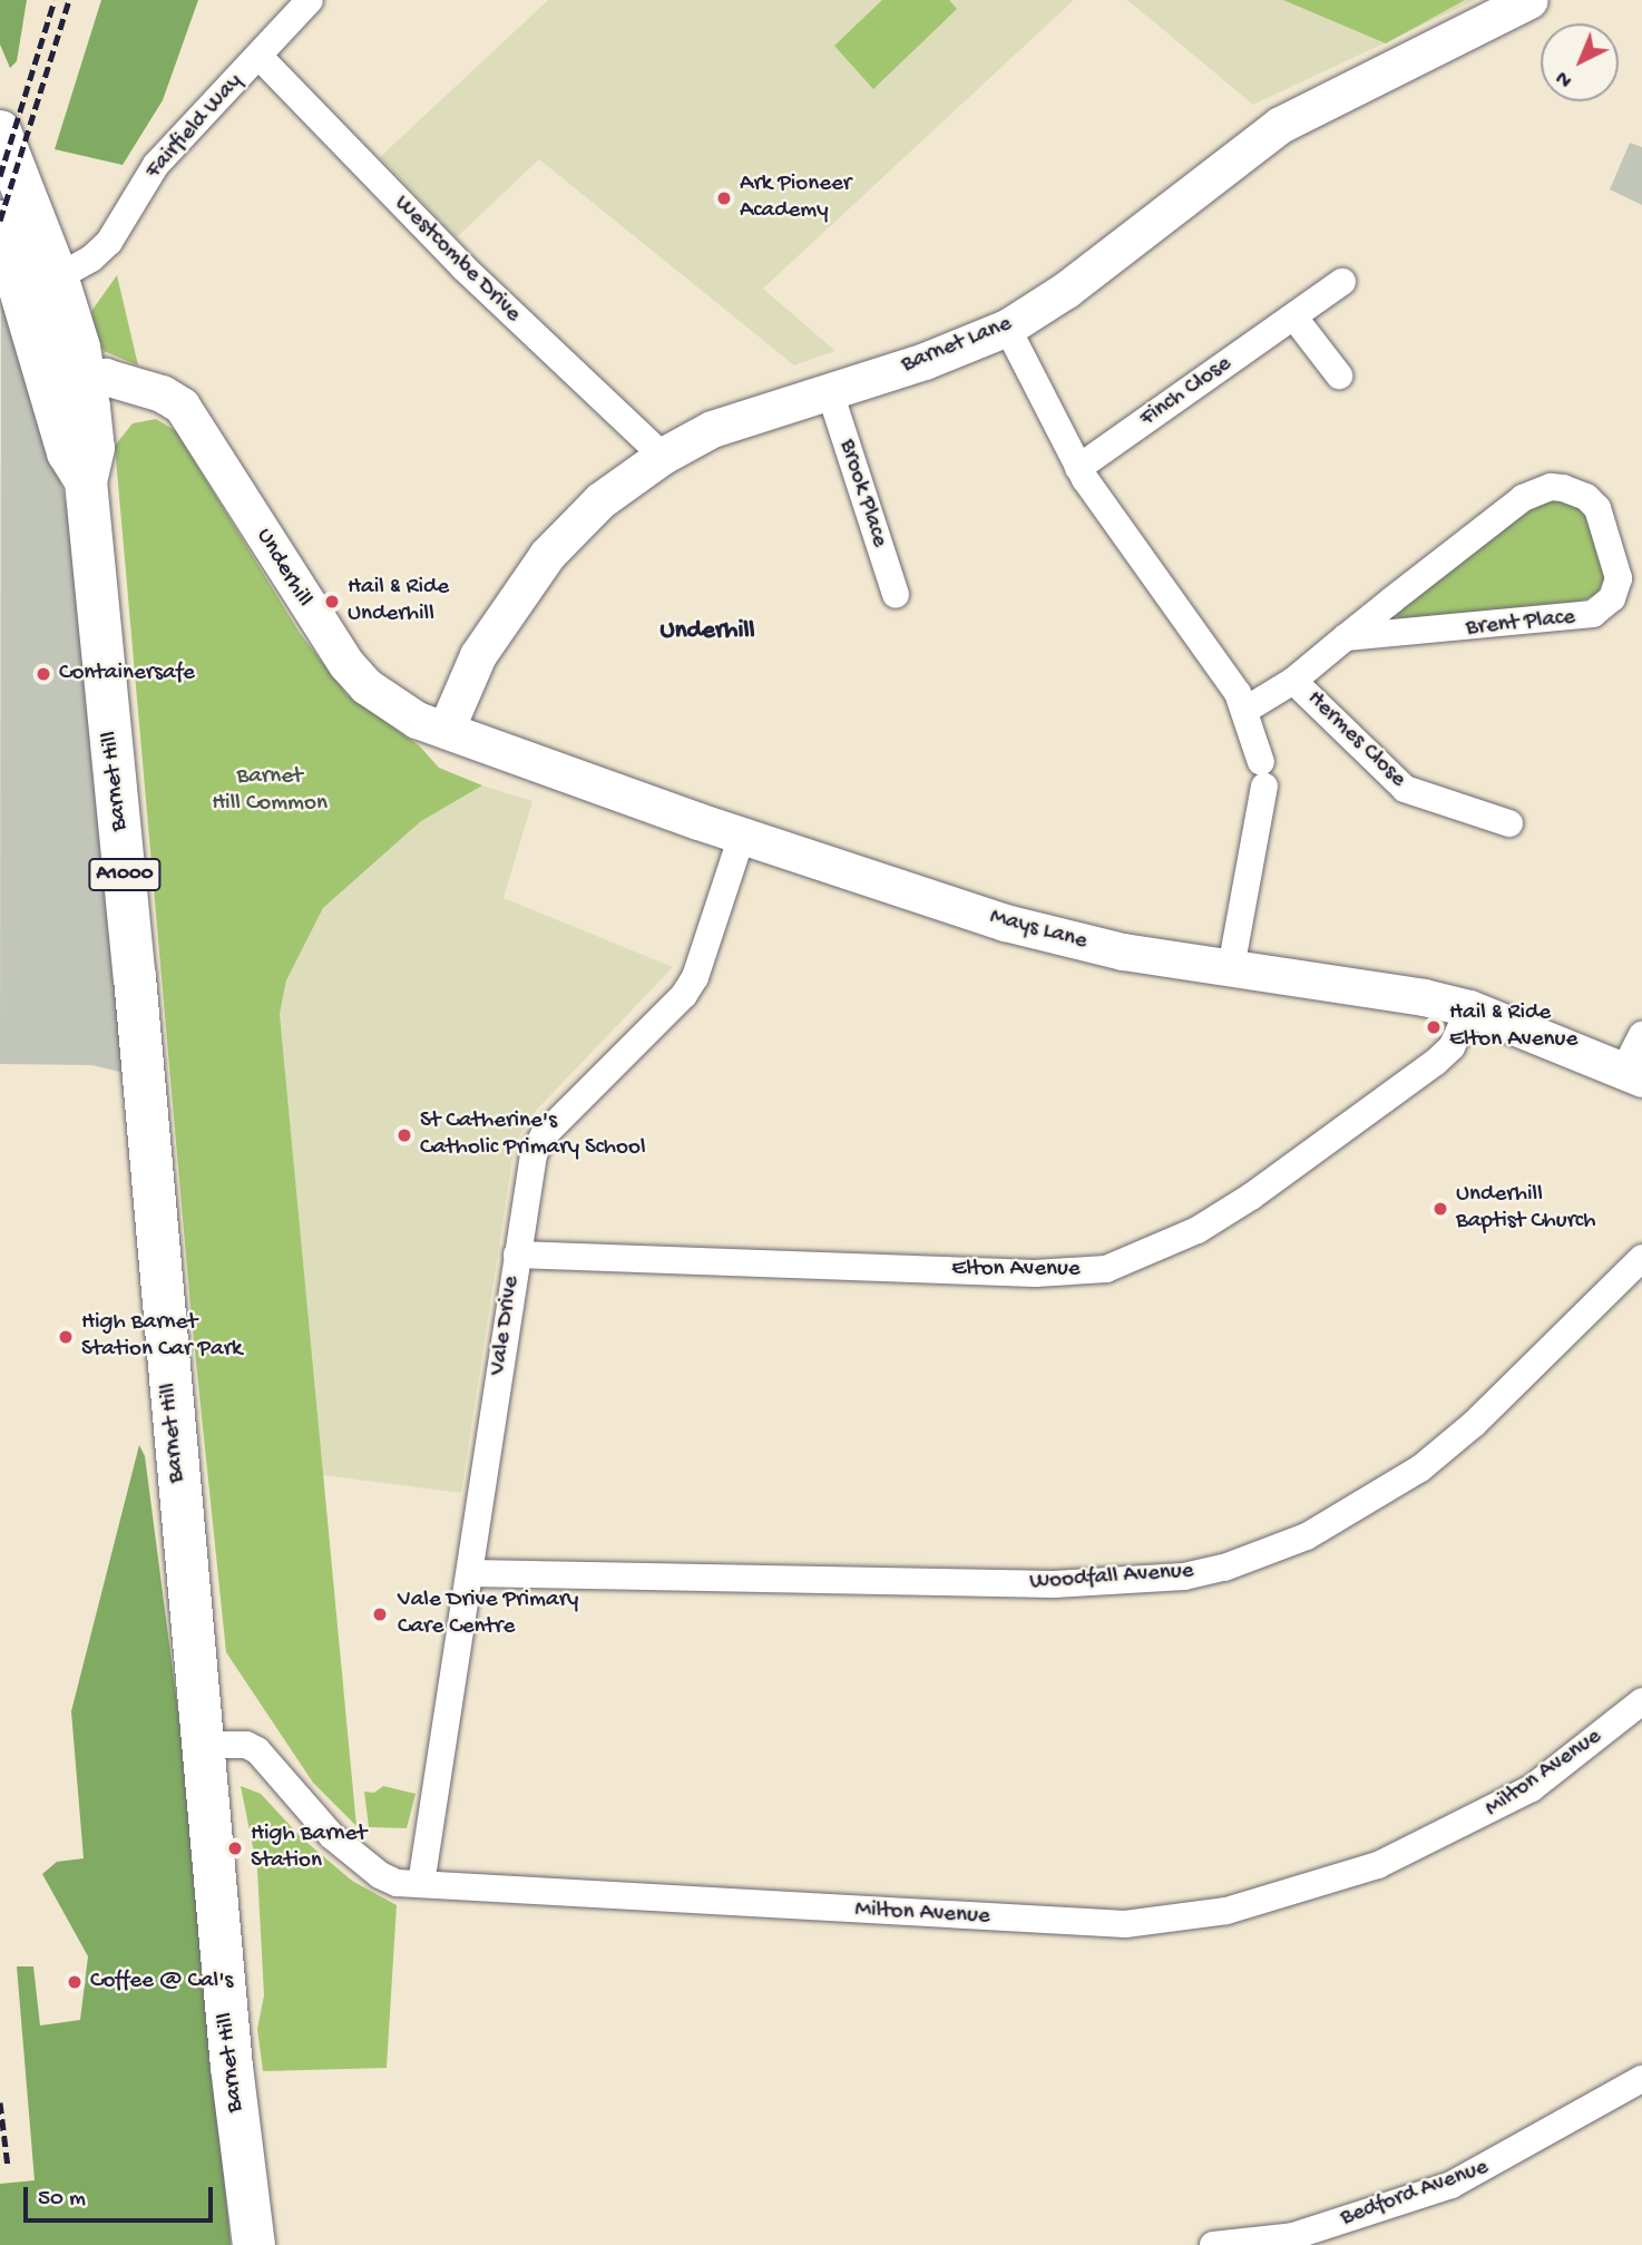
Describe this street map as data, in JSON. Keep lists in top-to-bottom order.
{
  "streets": {
    "main road": ["Barnet Hill", "A1000"],
    "street": [
      "Fairfield Way",
      "Westcombe Drive",
      "Barnet Lane",
      "Finch Close",
      "Brook Place",
      "Underhill",
      "Brent Place",
      "Hermes Close",
      "Mays Lane",
      "Elton Avenue",
      "Vale Drive",
      "Woodfall Avenue",
      "Milton Avenue",
      "Bedford Avenue"
    ]
  },
  "crossings": [
    ["Fairfield Way", "Westcombe Drive"],
    ["Fairfield Way", "Barnet Hill"],
    ["Westcombe Drive", "Barnet Lane"],
    ["Barnet Lane", "Brook Place"],
    ["Barnet Lane", "Underhill"],
    ["Barnet Lane", "Mays Lane"],
    ["Underhill", "Barnet Hill"],
    ["Underhill", "Mays Lane"],
    ["Brent Place", "Hermes Close"],
    ["Barnet Hill", "Milton Avenue"],
    ["Mays Lane", "Elton Avenue"],
    ["Mays Lane", "Vale Drive"],
    ["Elton Avenue", "Vale Drive"],
    ["Vale Drive", "Woodfall Avenue"],
    ["Vale Drive", "Milton Avenue"]
  ],
  "districts": ["Underhill"],
  "parks": ["Barnet Hill Common"],
  "places": [
    "Ark Pioneer Academy",
    "Hail & Ride Underhill",
    "Containersafe",
    "Hail & Ride Elton Avenue",
    "St Catherine's Catholic Primary School",
    "Underhill Baptist Church",
    "High Barnet Station Car Park",
    "Vale Drive Primary Care Centre",
    "High Barnet Station",
    "Coffee @ Cal's"
  ],
  "scale_bar": "50 m",
  "north": "bottom left"
}
